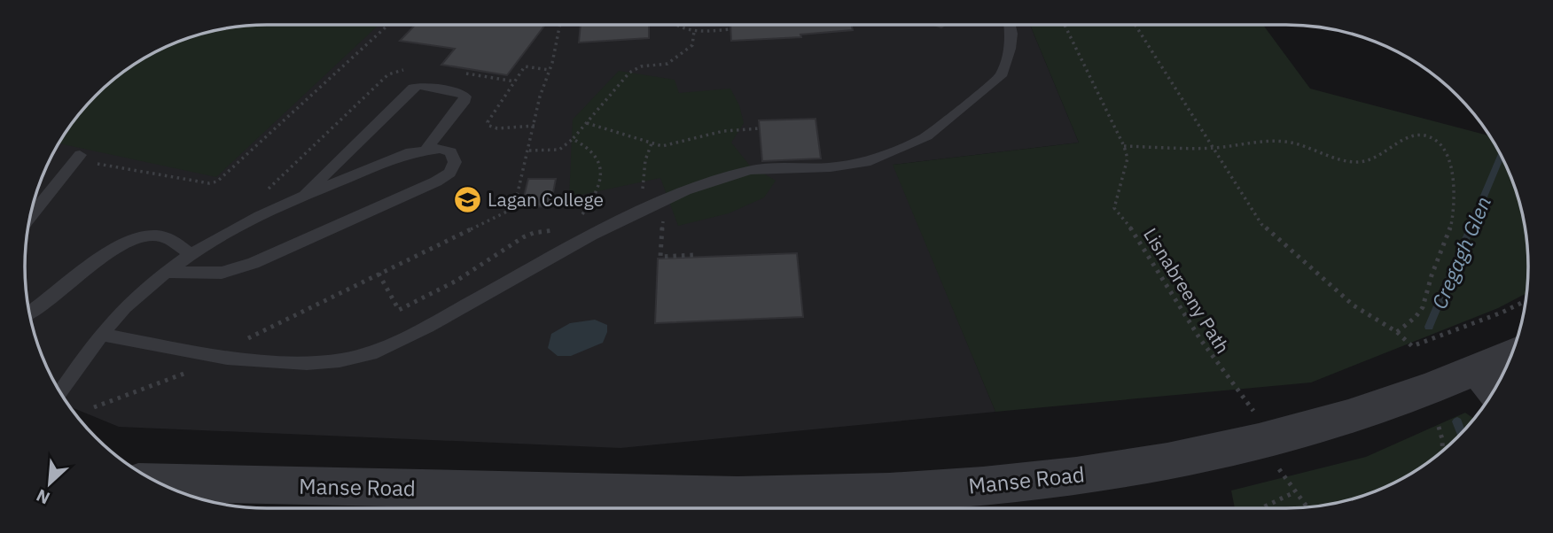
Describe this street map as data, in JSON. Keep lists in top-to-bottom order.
{
  "streets": {
    "street": ["Manse Road"],
    "path": ["Lisnabreeny Path"]
  },
  "crossings": [
    ["Lisnabreeny Path", "Manse Road"]
  ],
  "water": ["Cregagh Glen"],
  "places": {
    "school or university": ["Lagan College"]
  },
  "north": "bottom left"
}
